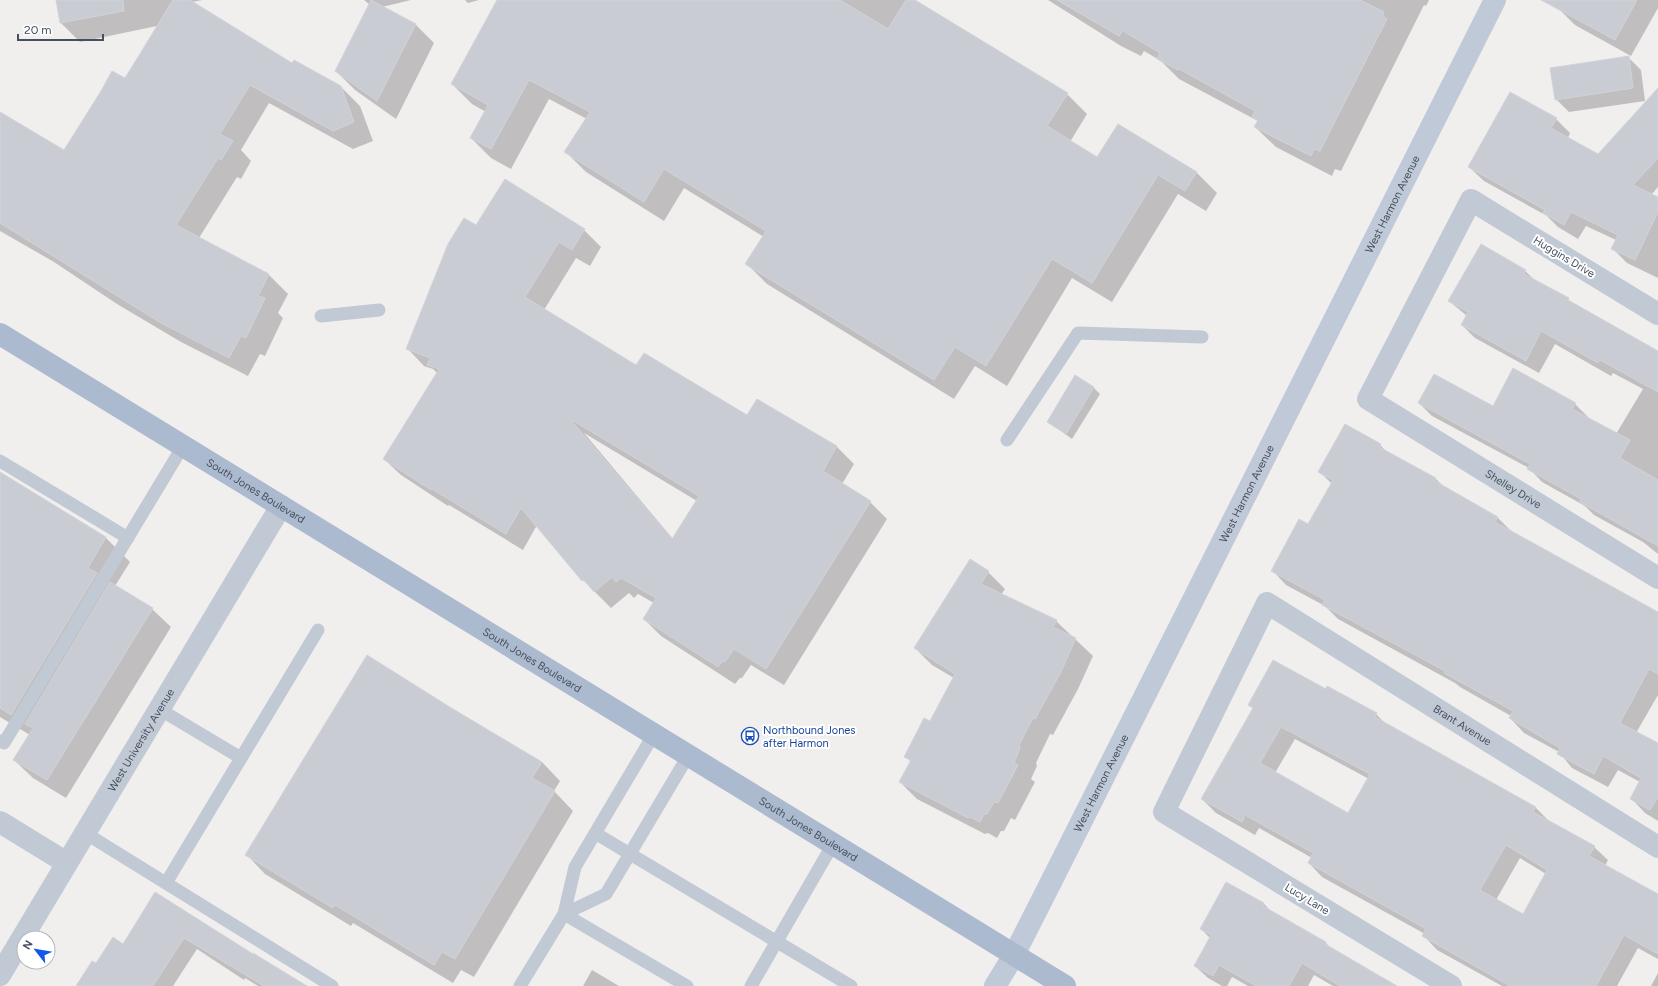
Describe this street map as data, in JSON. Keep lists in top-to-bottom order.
{
  "streets": {
    "main road": ["West Harmon Avenue", "South Jones Boulevard"],
    "street": [
      "Huggins Drive",
      "Shelley Drive",
      "Brant Avenue",
      "West University Avenue",
      "Lucy Lane"
    ]
  },
  "crossings": [
    ["West Harmon Avenue", "South Jones Boulevard"],
    ["Huggins Drive", "Shelley Drive"],
    ["South Jones Boulevard", "West University Avenue"],
    ["Brant Avenue", "Lucy Lane"]
  ],
  "places": {
    "bus stop": ["Northbound Jones after Harmon"]
  },
  "scale_bar": "20 m",
  "north": "top left"
}
